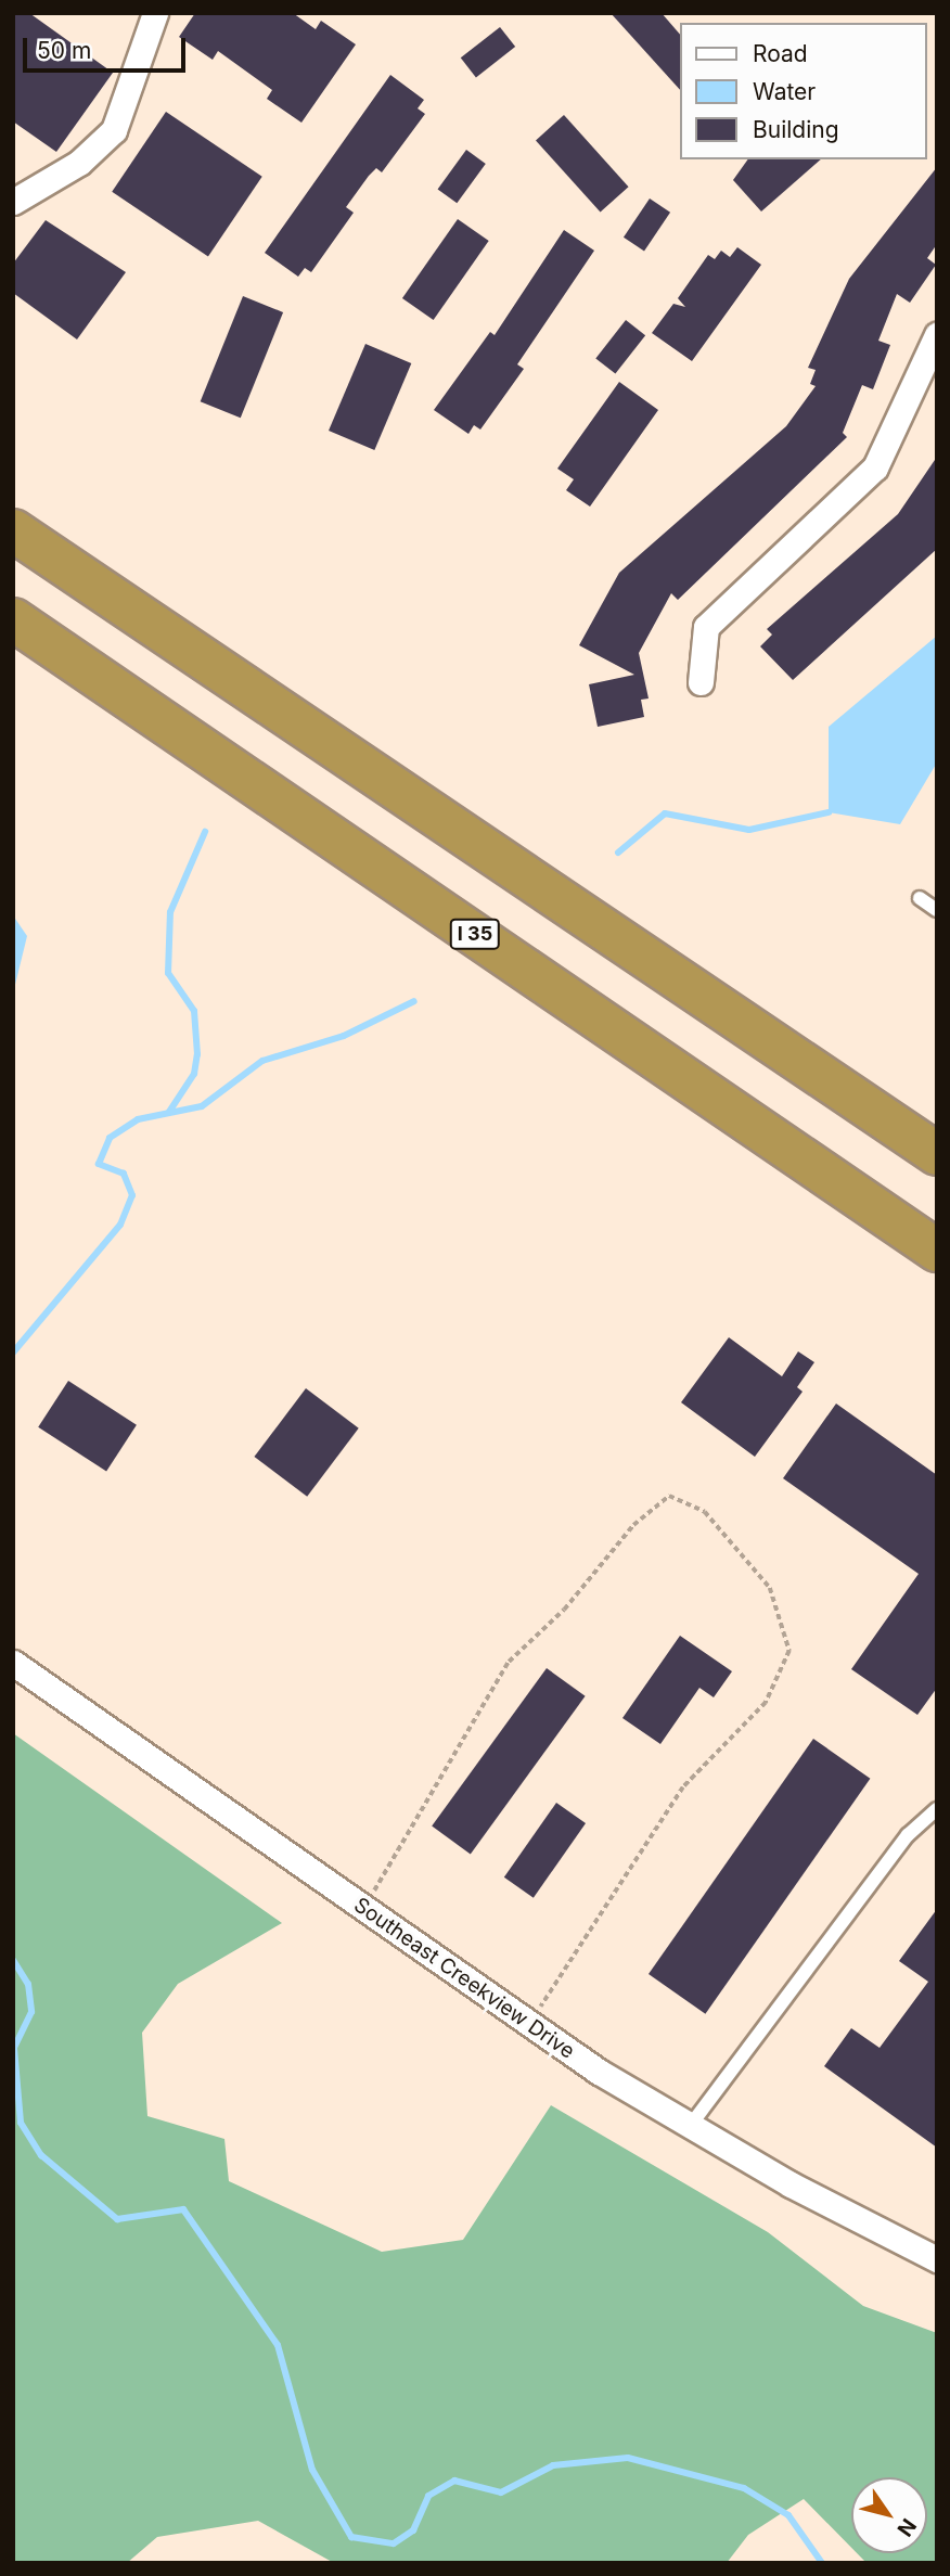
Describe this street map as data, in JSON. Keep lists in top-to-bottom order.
{
  "streets": {
    "highway": ["I 35"],
    "street": ["Southeast Creekview Drive"]
  },
  "legend": ["Road", "Water", "Building"],
  "scale_bar": "50 m",
  "north": "bottom right"
}
